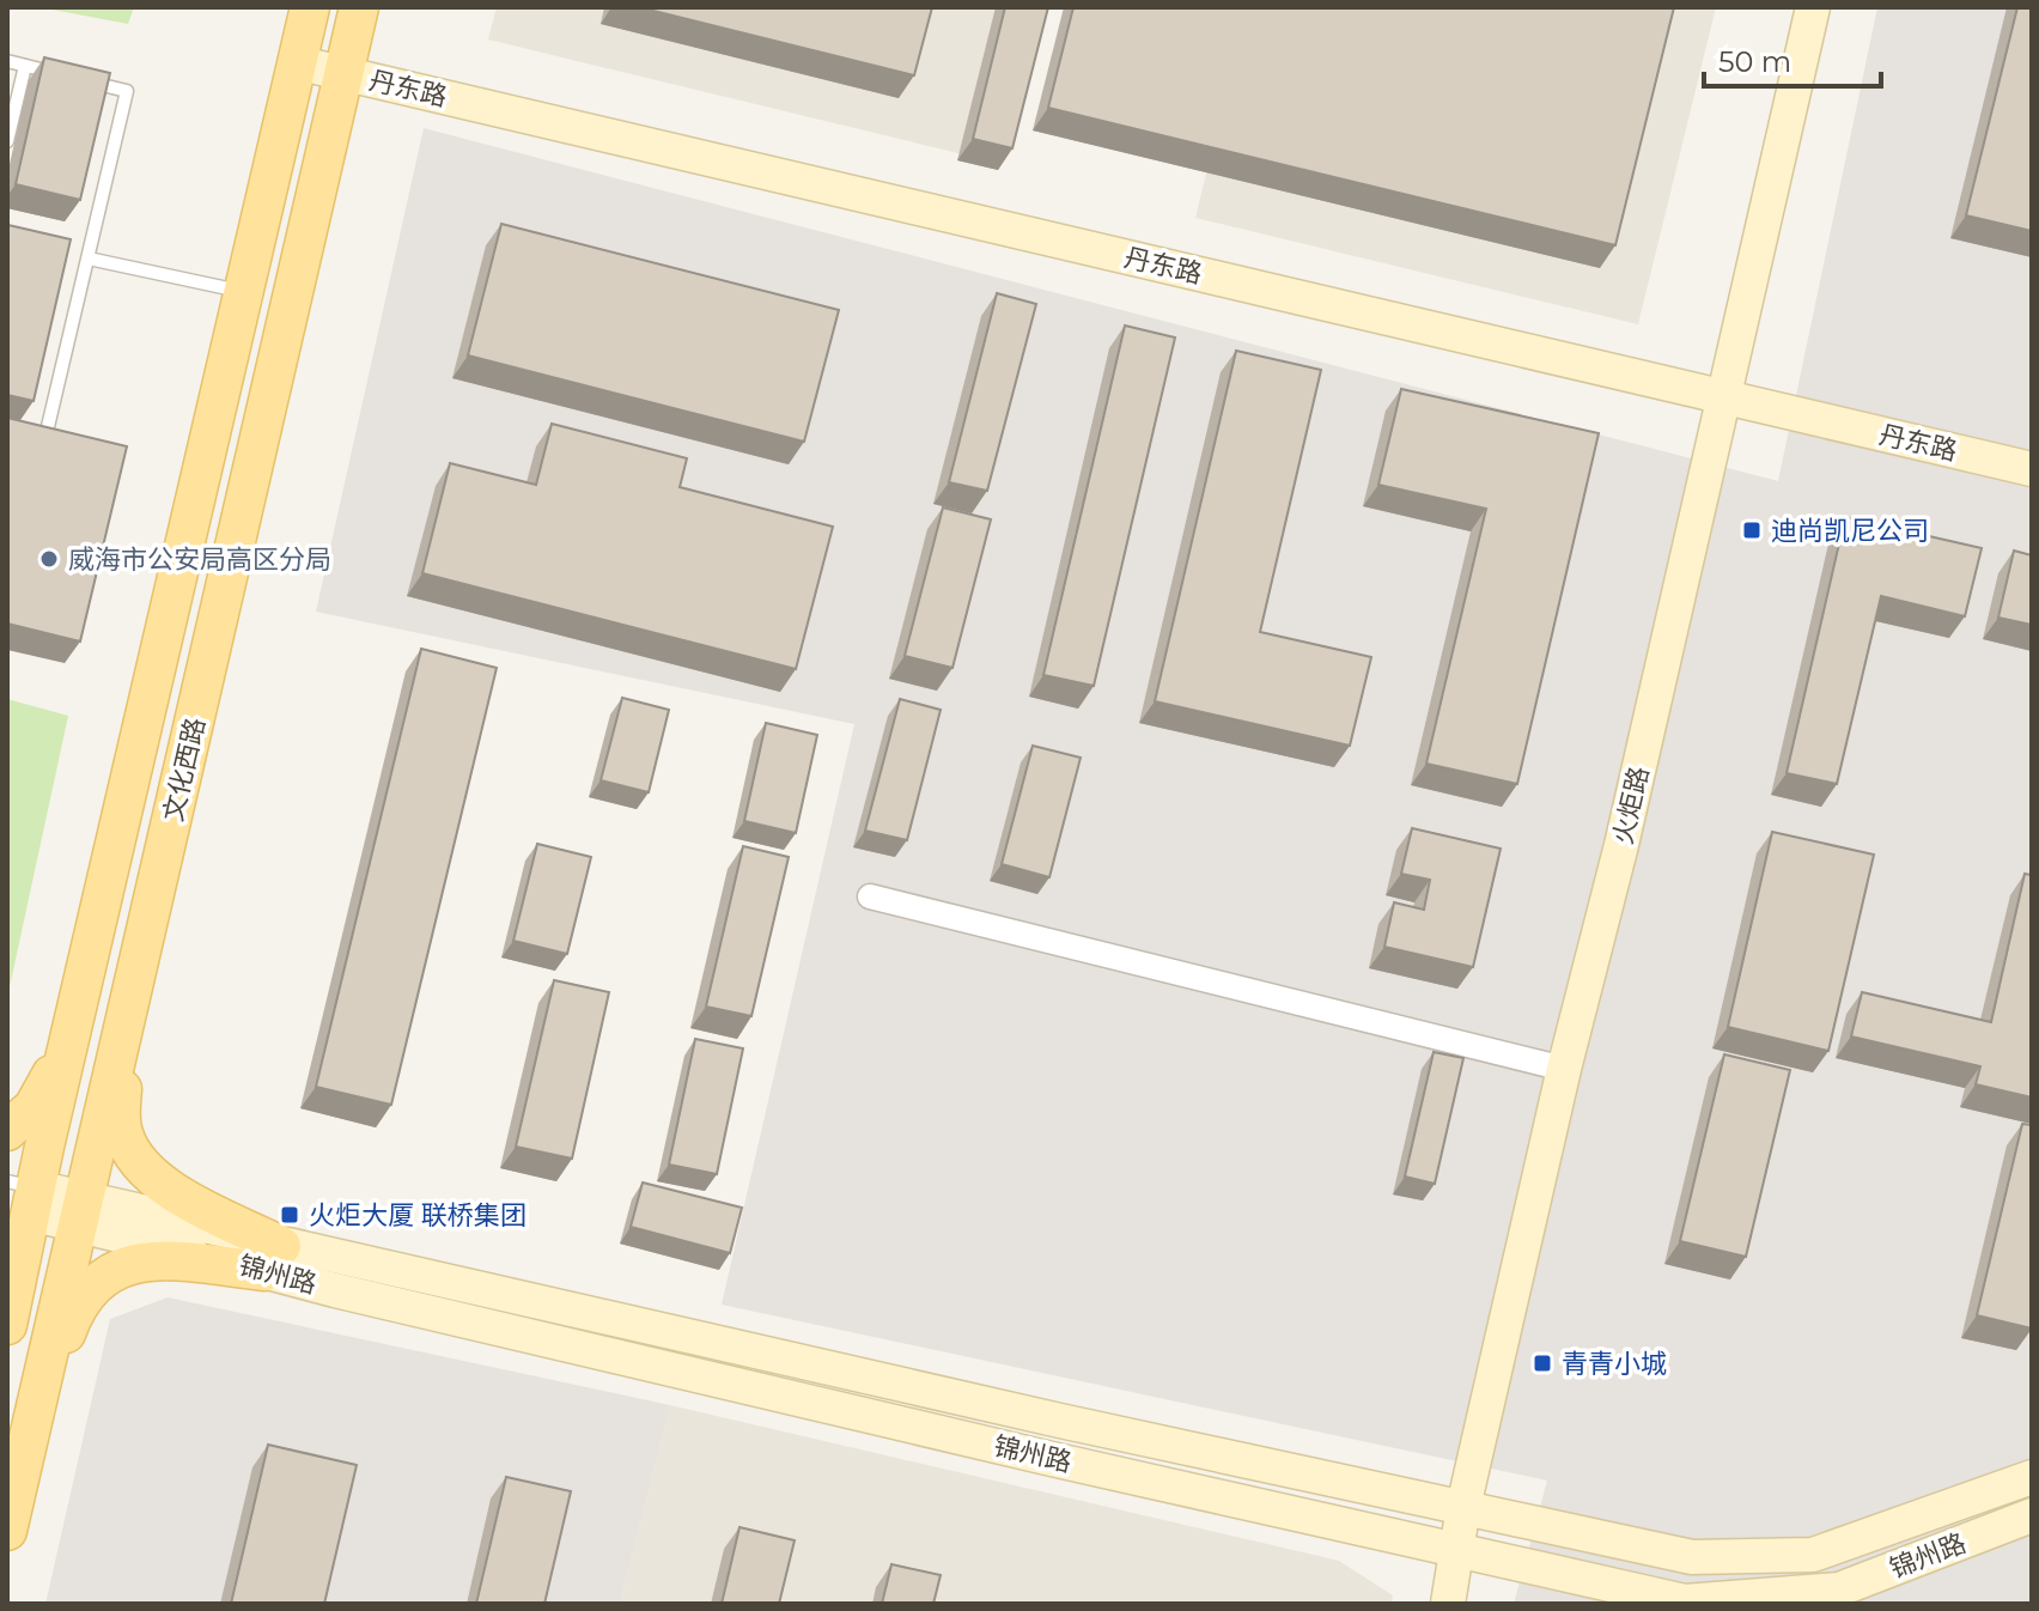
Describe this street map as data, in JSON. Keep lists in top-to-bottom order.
{
  "streets": {
    "main road": [
      "丹东路",
      "文化西路",
      "火炬路",
      "锦州路"
    ]
  },
  "crossings": [
    ["丹东路", "文化西路"],
    ["丹东路", "火炬路"],
    ["文化西路", "锦州路"],
    ["火炬路", "锦州路"]
  ],
  "places": {
    "transit": ["迪尚凯尼公司", "火炬大厦 联桥集团", "青青小城"],
    "other": ["威海市公安局高区分局"]
  },
  "scale_bar": "50 m"
}
